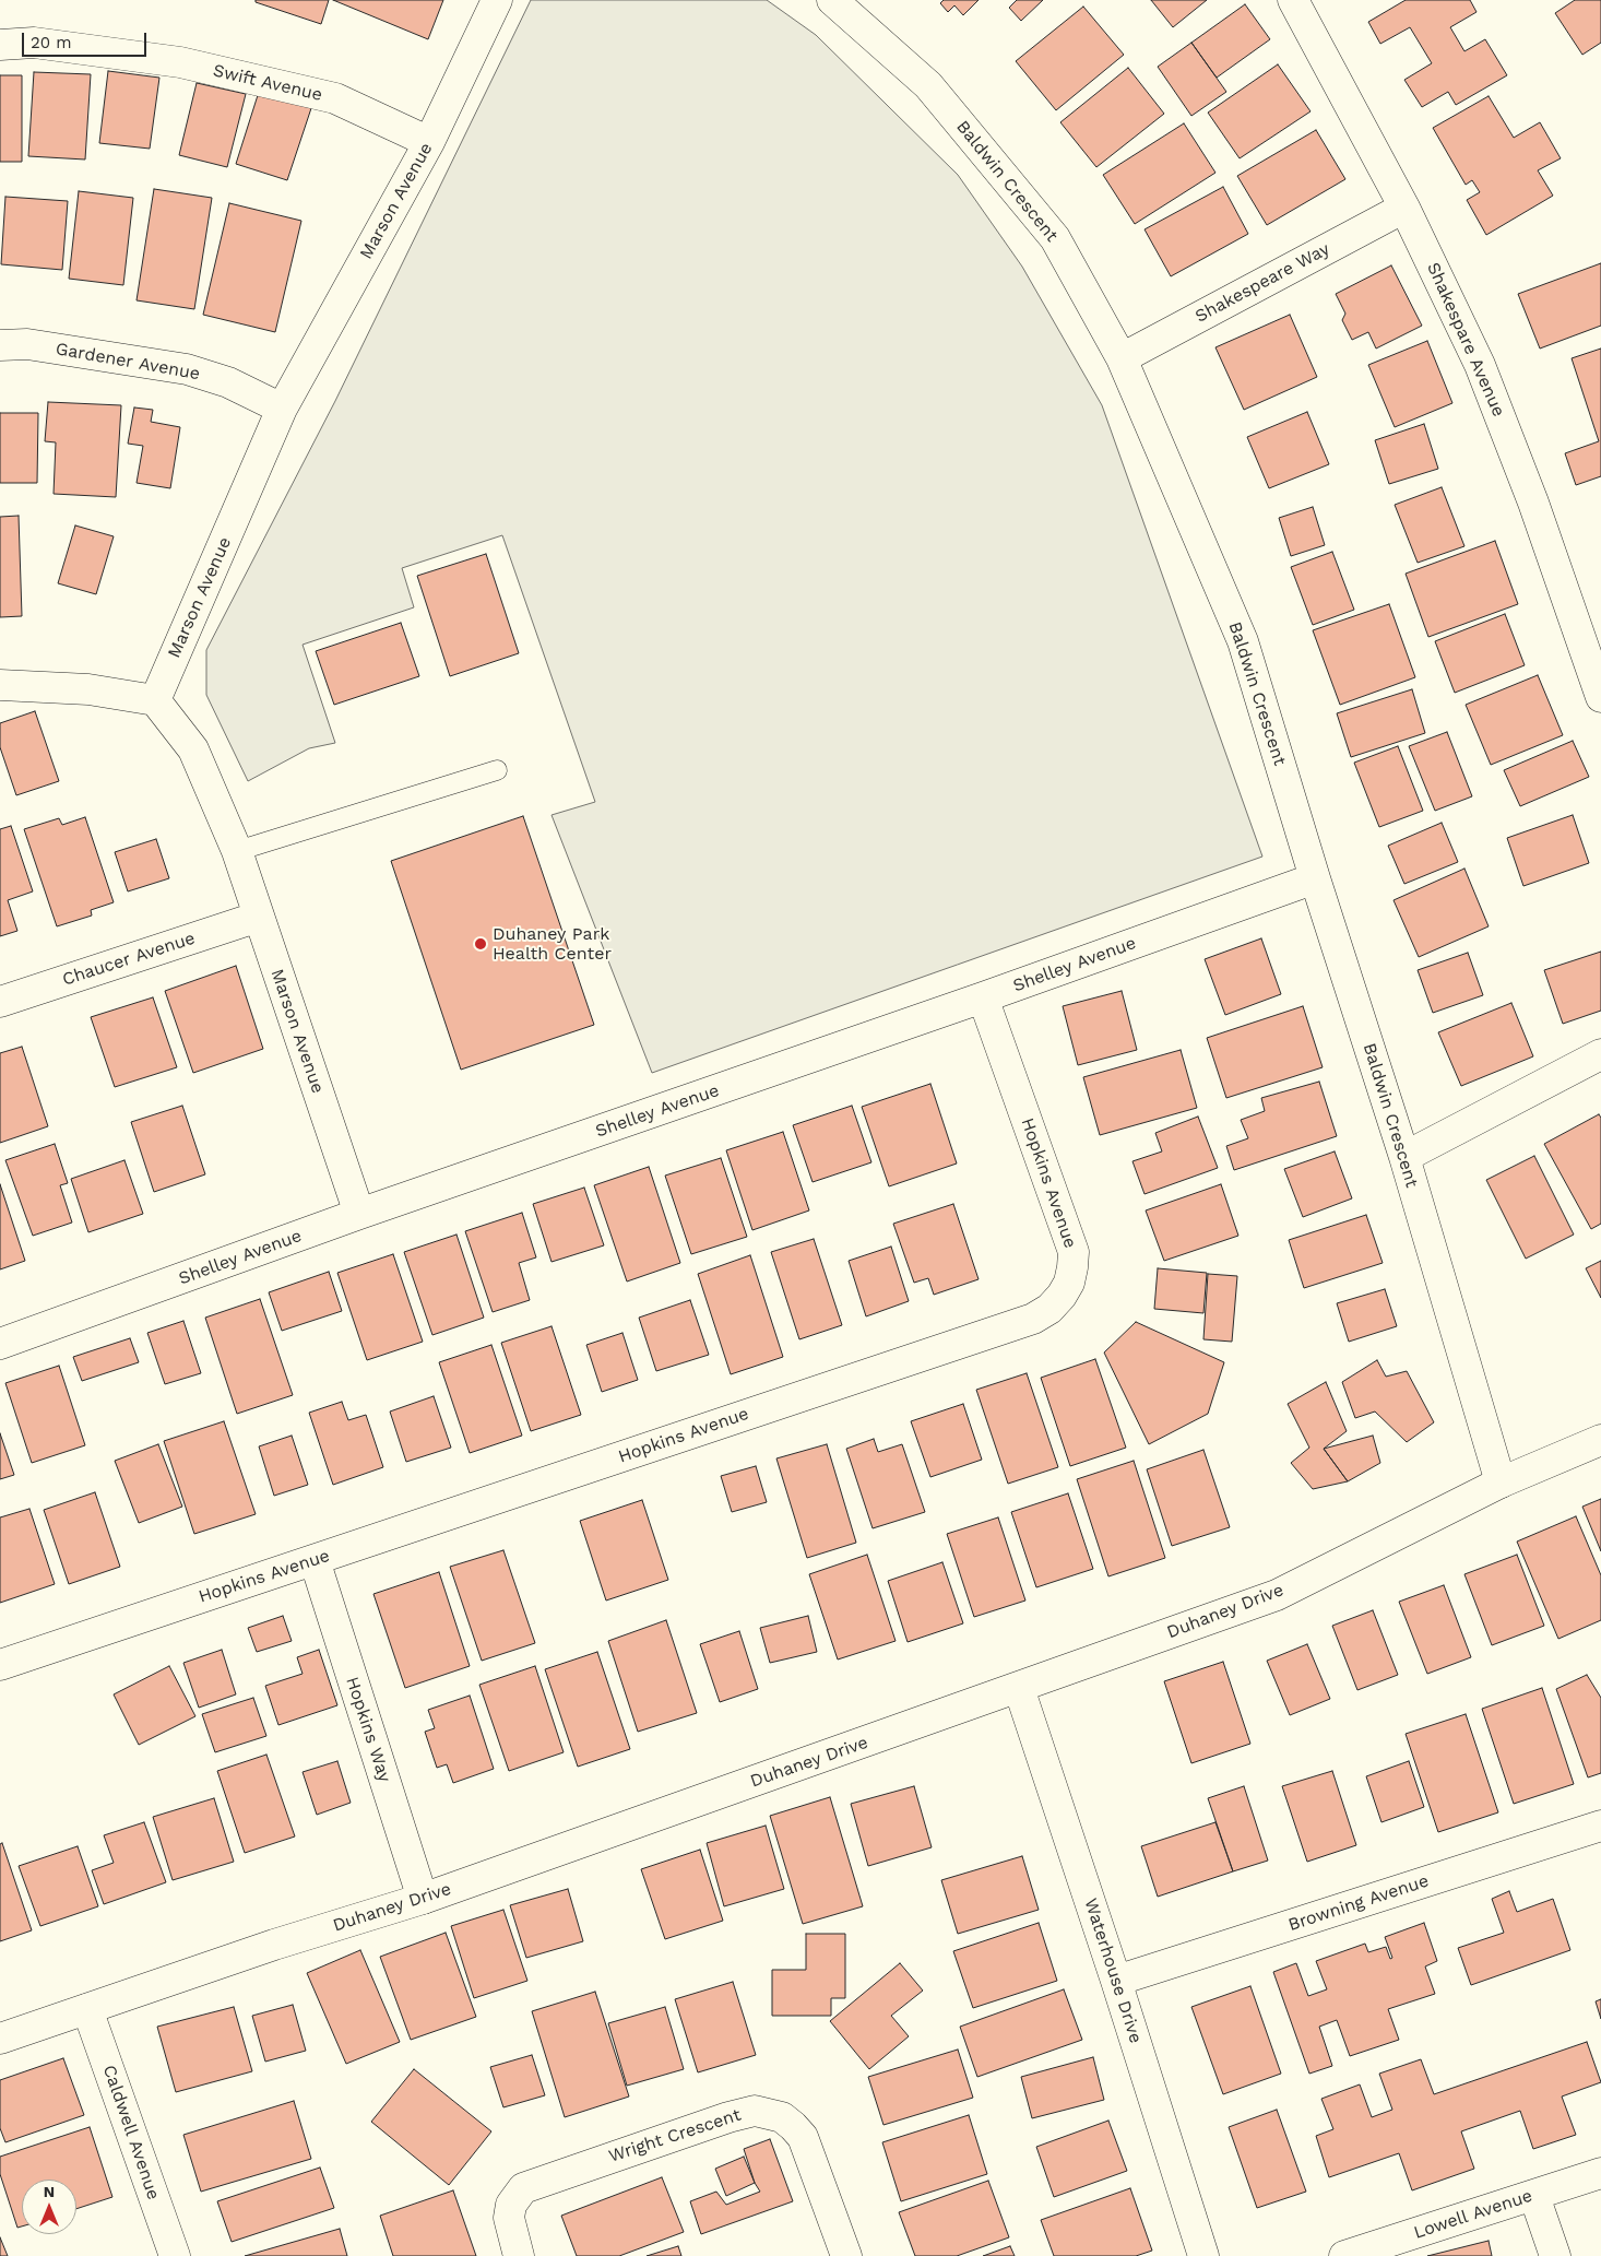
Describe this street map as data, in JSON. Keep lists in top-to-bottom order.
{
  "streets": {
    "street": [
      "Swift Avenue",
      "Baldwin Crescent",
      "Marson Avenue",
      "Shakespeare Way",
      "Shakespare Avenue",
      "Gardener Avenue",
      "Chaucer Avenue",
      "Shelley Avenue",
      "Hopkins Avenue",
      "Duhaney Drive",
      "Hopkins Way",
      "Browning Avenue",
      "Waterhouse Drive",
      "Caldwell Avenue",
      "Wright Crescent",
      "Lowell Avenue"
    ]
  },
  "crossings": [
    ["Swift Avenue", "Marson Avenue"],
    ["Baldwin Crescent", "Shakespeare Way"],
    ["Baldwin Crescent", "Shelley Avenue"],
    ["Baldwin Crescent", "Duhaney Drive"],
    ["Marson Avenue", "Gardener Avenue"],
    ["Marson Avenue", "Chaucer Avenue"],
    ["Marson Avenue", "Shelley Avenue"],
    ["Shakespeare Way", "Shakespare Avenue"],
    ["Shelley Avenue", "Hopkins Avenue"],
    ["Hopkins Avenue", "Hopkins Way"],
    ["Duhaney Drive", "Hopkins Way"],
    ["Duhaney Drive", "Waterhouse Drive"],
    ["Duhaney Drive", "Caldwell Avenue"],
    ["Browning Avenue", "Waterhouse Drive"]
  ],
  "places": ["Duhaney Park Health Center"],
  "scale_bar": "20 m",
  "north": "top"
}
